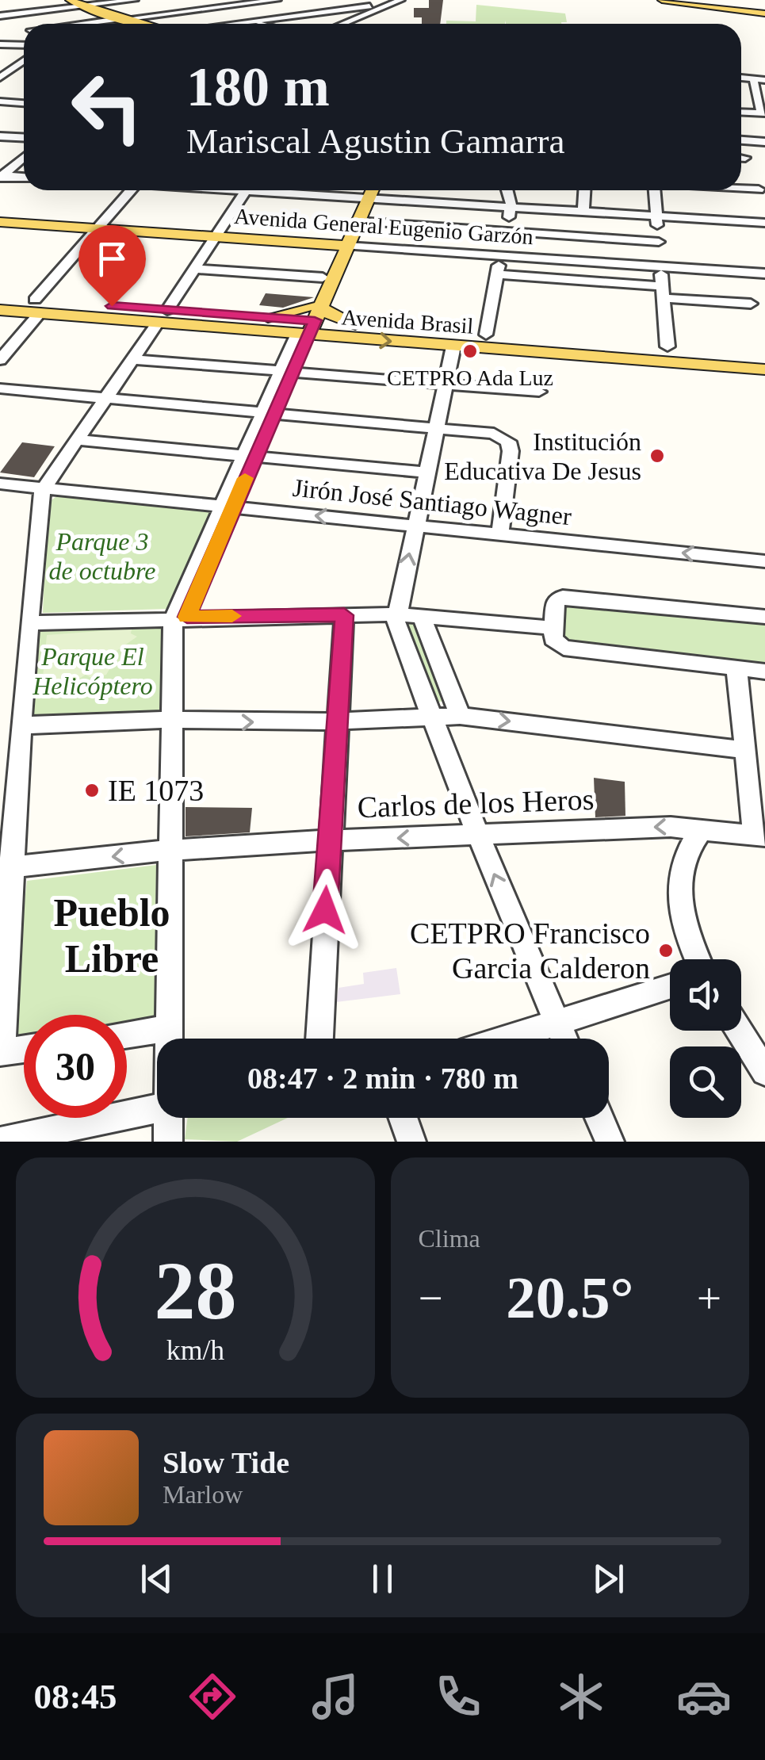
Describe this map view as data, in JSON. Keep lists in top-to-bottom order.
{
  "streets": {
    "main road": ["Avenida General Eugenio Garzón", "Avenida Brasil"],
    "street": ["Jirón José Santiago Wagner", "Carlos de los Heros"]
  },
  "districts": ["Pueblo Libre"],
  "parks": ["Parque 3 de octubre", "Parque El Helicóptero"],
  "places": [
    "CETPRO Ada Luz",
    "Institución Educativa De Jesus",
    "IE 1073",
    "CETPRO Francisco Garcia Calderon"
  ],
  "page": {
    "turn": ["180 m", "Mariscal Agustin Gamarra"],
    "limit": "30",
    "trip": "08:47 · 2 min · 780 m",
    "tile": "Clima",
    "heat": ["−", "20.5°", "+"],
    "song": ["Slow Tide", "Marlow"],
    "tabs": "08:45",
    "gauge": ["28", "km/h"]
  }
}
